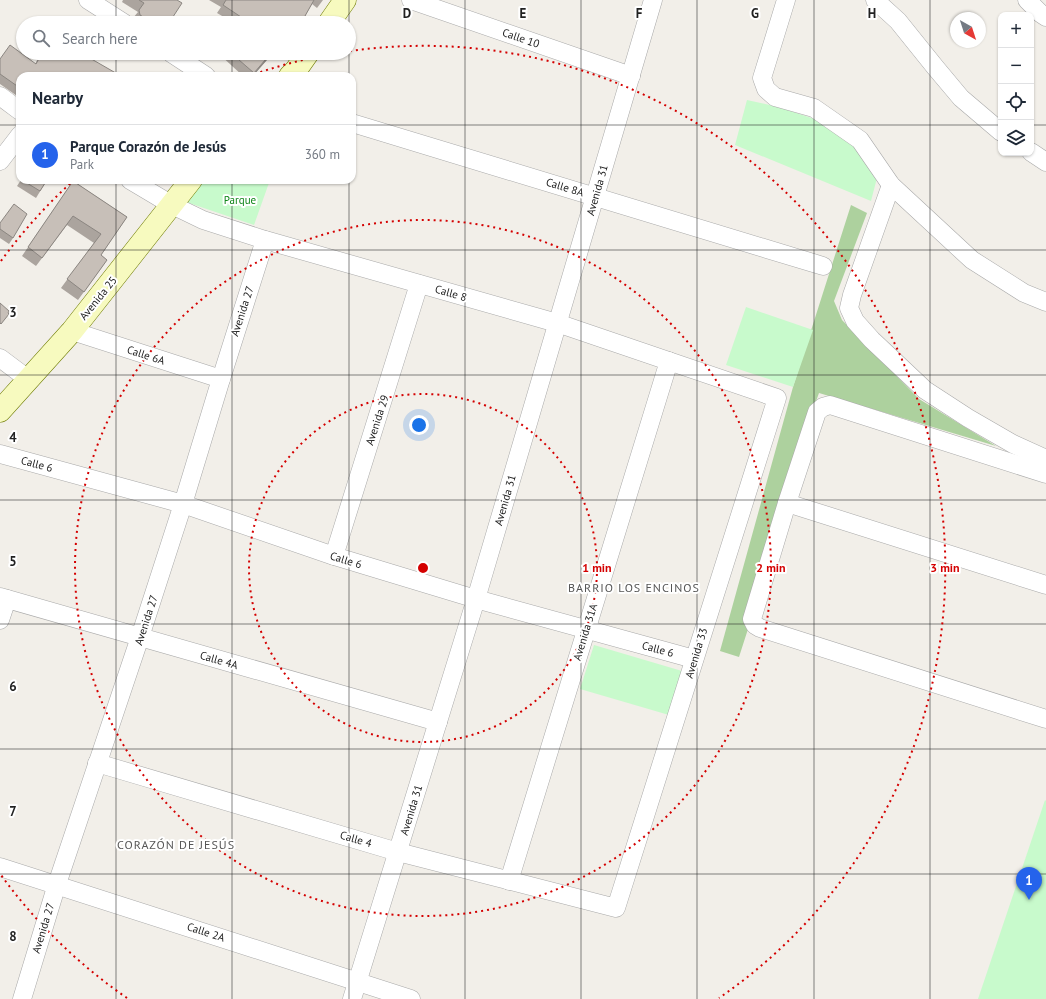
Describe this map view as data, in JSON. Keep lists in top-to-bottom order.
{
  "streets": {
    "street": [
      "Calle 10",
      "Calle 8A",
      "Avenida 31",
      "Calle 8",
      "Avenida 25",
      "Avenida 27",
      "Calle 6A",
      "Avenida 29",
      "Calle 6",
      "Avenida 31A",
      "Avenida 33",
      "Calle 4A",
      "Calle 4",
      "Calle 2A"
    ]
  },
  "crossings": [
    ["Calle 10", "Avenida 31"],
    ["Calle 8A", "Avenida 31"],
    ["Avenida 31", "Calle 8"],
    ["Avenida 31", "Calle 6"],
    ["Avenida 31", "Calle 4A"],
    ["Avenida 31", "Calle 4"],
    ["Avenida 31", "Calle 2A"],
    ["Calle 8", "Avenida 25"],
    ["Calle 8", "Avenida 27"],
    ["Calle 8", "Avenida 29"],
    ["Calle 8", "Avenida 31A"],
    ["Calle 8", "Avenida 33"],
    ["Avenida 25", "Calle 6A"],
    ["Avenida 27", "Calle 6A"],
    ["Avenida 27", "Calle 6"],
    ["Avenida 27", "Calle 4A"],
    ["Avenida 27", "Calle 4"],
    ["Avenida 27", "Calle 2A"],
    ["Avenida 29", "Calle 6"],
    ["Calle 6", "Avenida 31A"],
    ["Calle 6", "Avenida 33"],
    ["Avenida 31A", "Calle 4"],
    ["Avenida 33", "Calle 4"]
  ],
  "districts": ["BARRIO LOS ENCINOS", "CORAZÓN DE JESÚS"],
  "parks": ["Parque"],
  "north": "bottom right",
  "page": {
    "map_buttons": ["+", "−"],
    "search": "Search here",
    "heading": "Nearby",
    "list": [
      {
        "mark": "1",
        "name": "Parque Corazón de Jesús",
        "note": "Park",
        "value": "360 m"
      }
    ],
    "pins": "1"
  },
  "grid": {
    "columns": [
      "D",
      "E",
      "F",
      "G",
      "H"
    ],
    "rows": [
      "3",
      "4",
      "5",
      "6",
      "7",
      "8"
    ]
  },
  "rings": ["1 min", "2 min", "3 min"]
}
